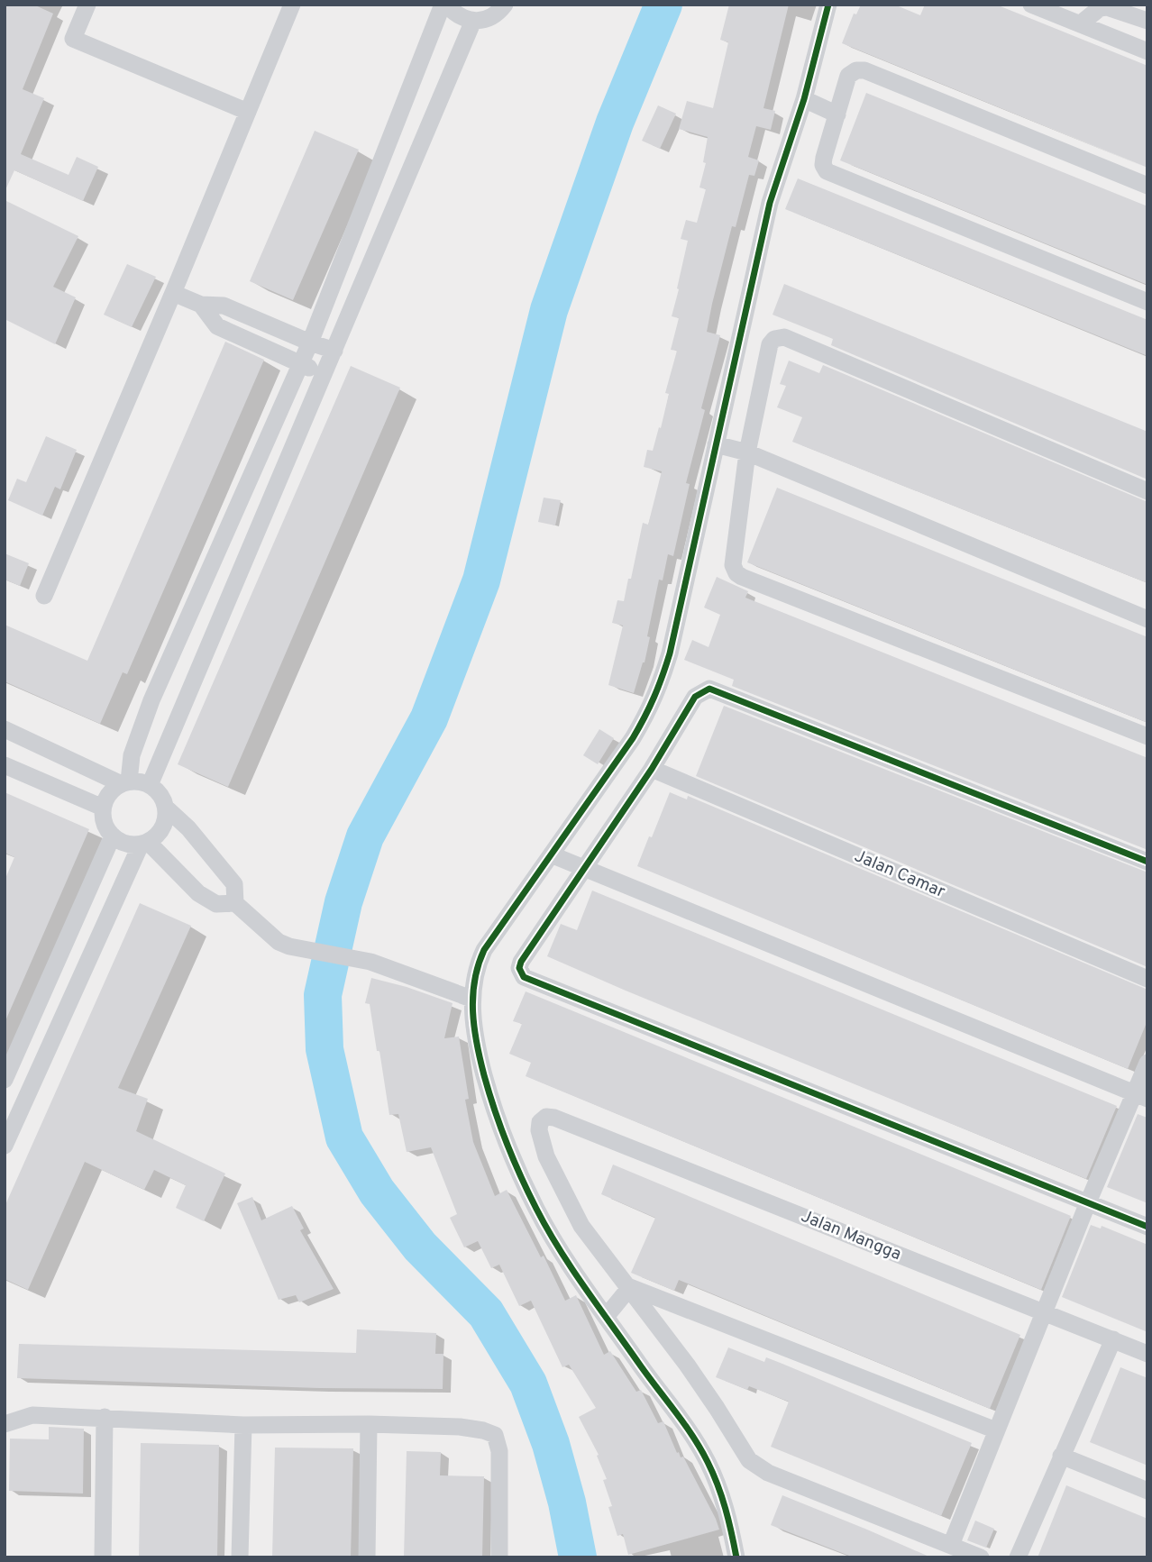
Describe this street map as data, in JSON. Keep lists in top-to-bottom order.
{
  "streets": {
    "street": ["Jalan Camar", "Jalan Mangga"]
  }
}
